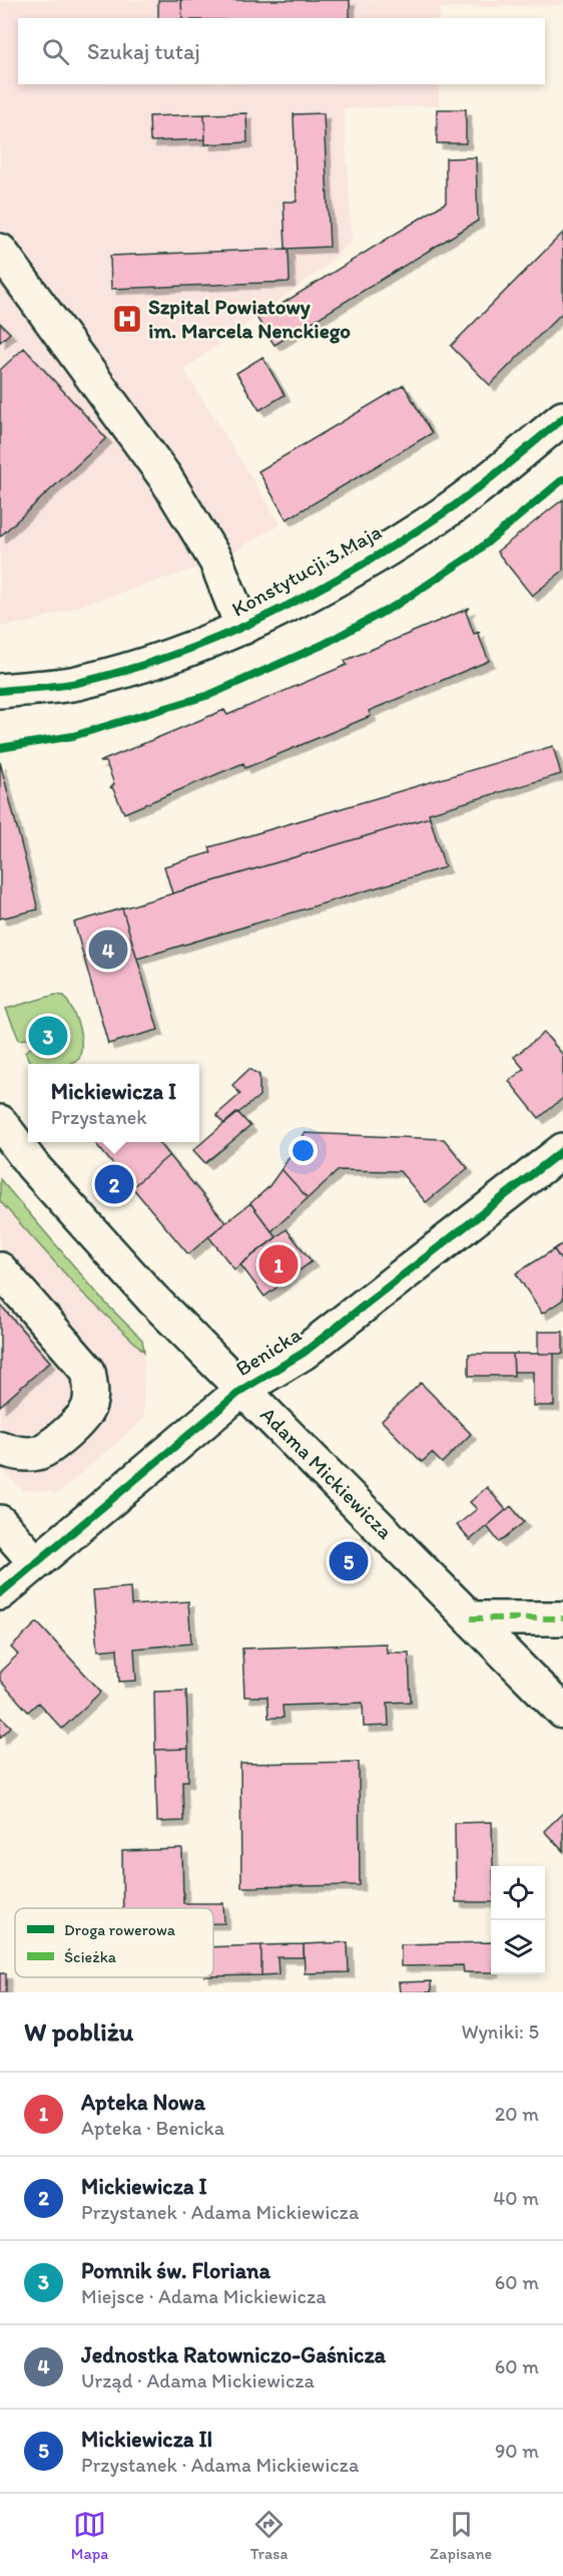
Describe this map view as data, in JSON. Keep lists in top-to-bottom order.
{
  "streets": {
    "street": ["Konstytucji 3 Maja", "Benicka", "Adama Mickiewicza"]
  },
  "crossings": [
    ["Benicka", "Adama Mickiewicza"]
  ],
  "places": {
    "hospital": ["Szpital Powiatowy im. Marcela Nenckiego"]
  },
  "legend": ["Droga rowerowa", "Ścieżka"],
  "page": {
    "search": "Szukaj tutaj",
    "pins": [
      "4",
      "3",
      "2",
      "1",
      "5"
    ],
    "popup": ["Mickiewicza I", "Przystanek"],
    "heading": ["W pobliżu", "Wyniki: 5"],
    "list": [
      {
        "mark": "1",
        "name": "Apteka Nowa",
        "note": "Apteka · Benicka",
        "value": "20 m"
      },
      {
        "mark": "2",
        "name": "Mickiewicza I",
        "note": "Przystanek · Adama Mickiewicza",
        "value": "40 m"
      },
      {
        "mark": "3",
        "name": "Pomnik św. Floriana",
        "note": "Miejsce · Adama Mickiewicza",
        "value": "60 m"
      },
      {
        "mark": "4",
        "name": "Jednostka Ratowniczo-Gaśnicza",
        "note": "Urząd · Adama Mickiewicza",
        "value": "60 m"
      },
      {
        "mark": "5",
        "name": "Mickiewicza II",
        "note": "Przystanek · Adama Mickiewicza",
        "value": "90 m"
      }
    ],
    "nav": ["Mapa", "Trasa", "Zapisane"]
  }
}
